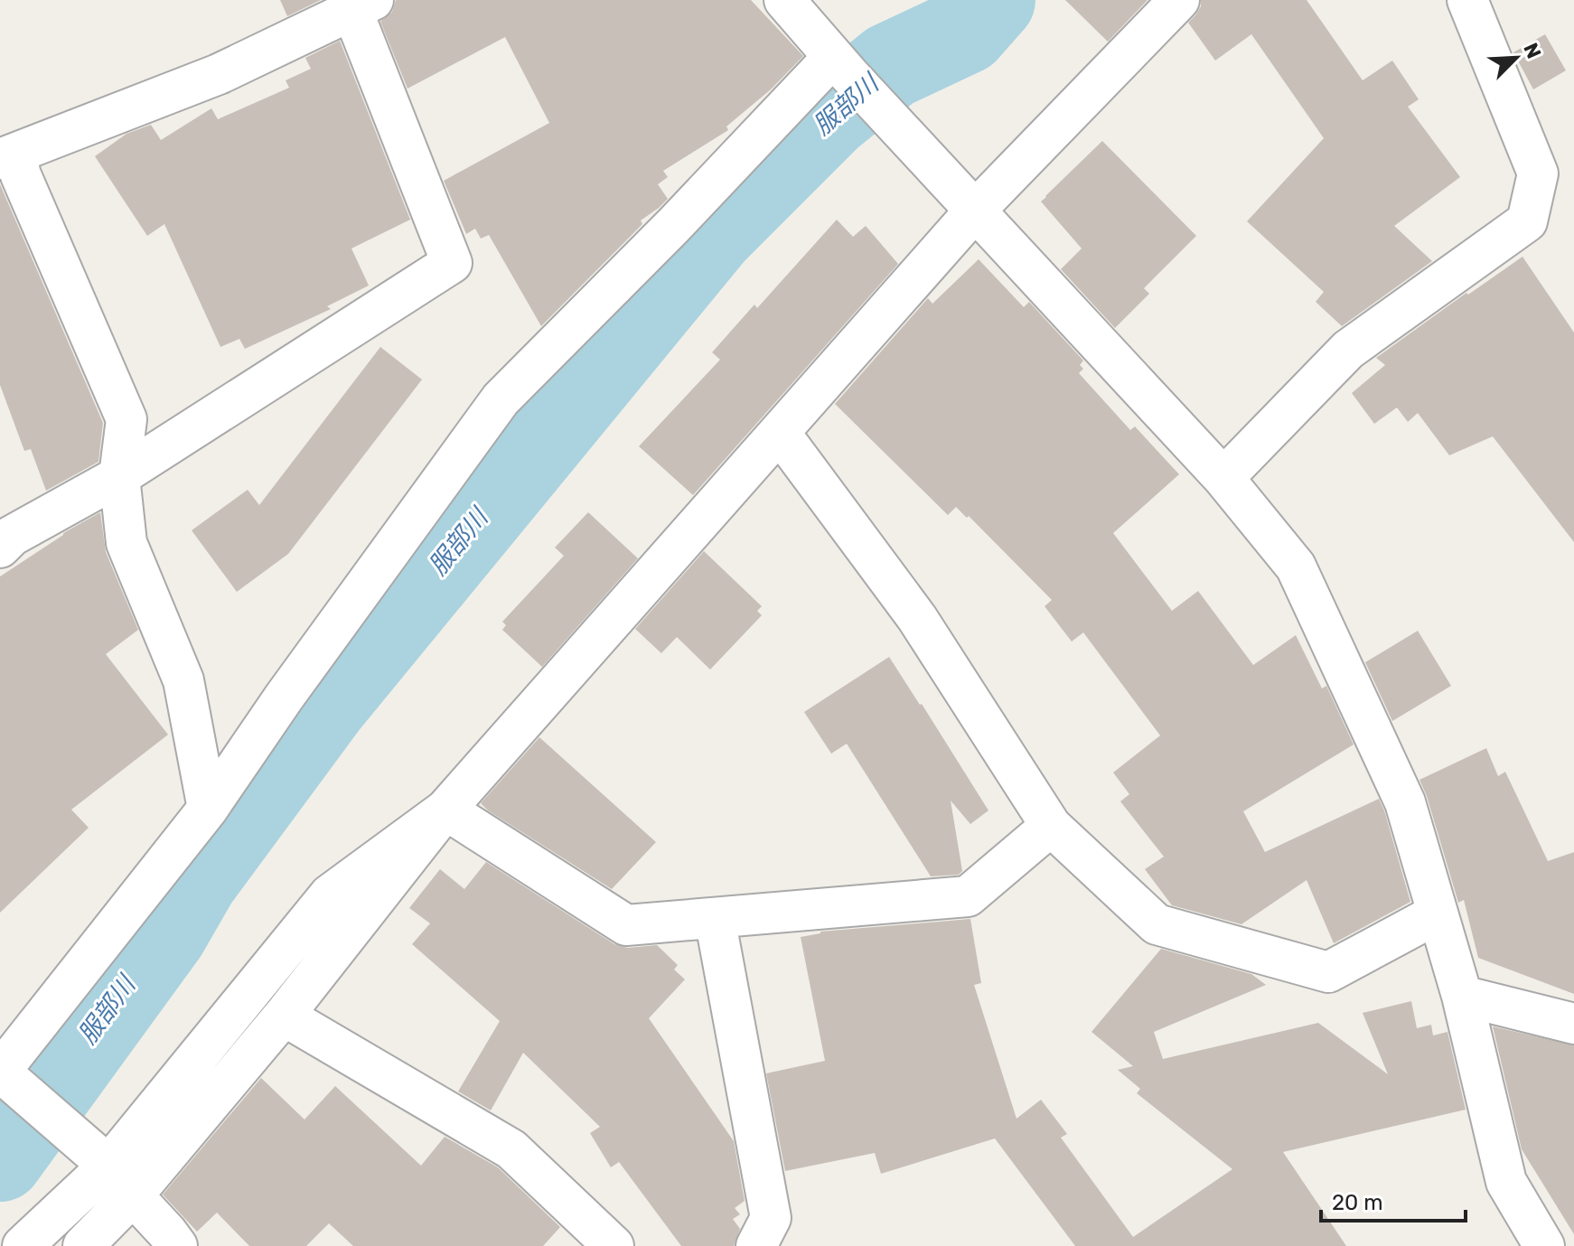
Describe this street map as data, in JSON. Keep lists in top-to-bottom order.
{
  "water": ["服部川"],
  "scale_bar": "20 m",
  "north": "top right"
}
